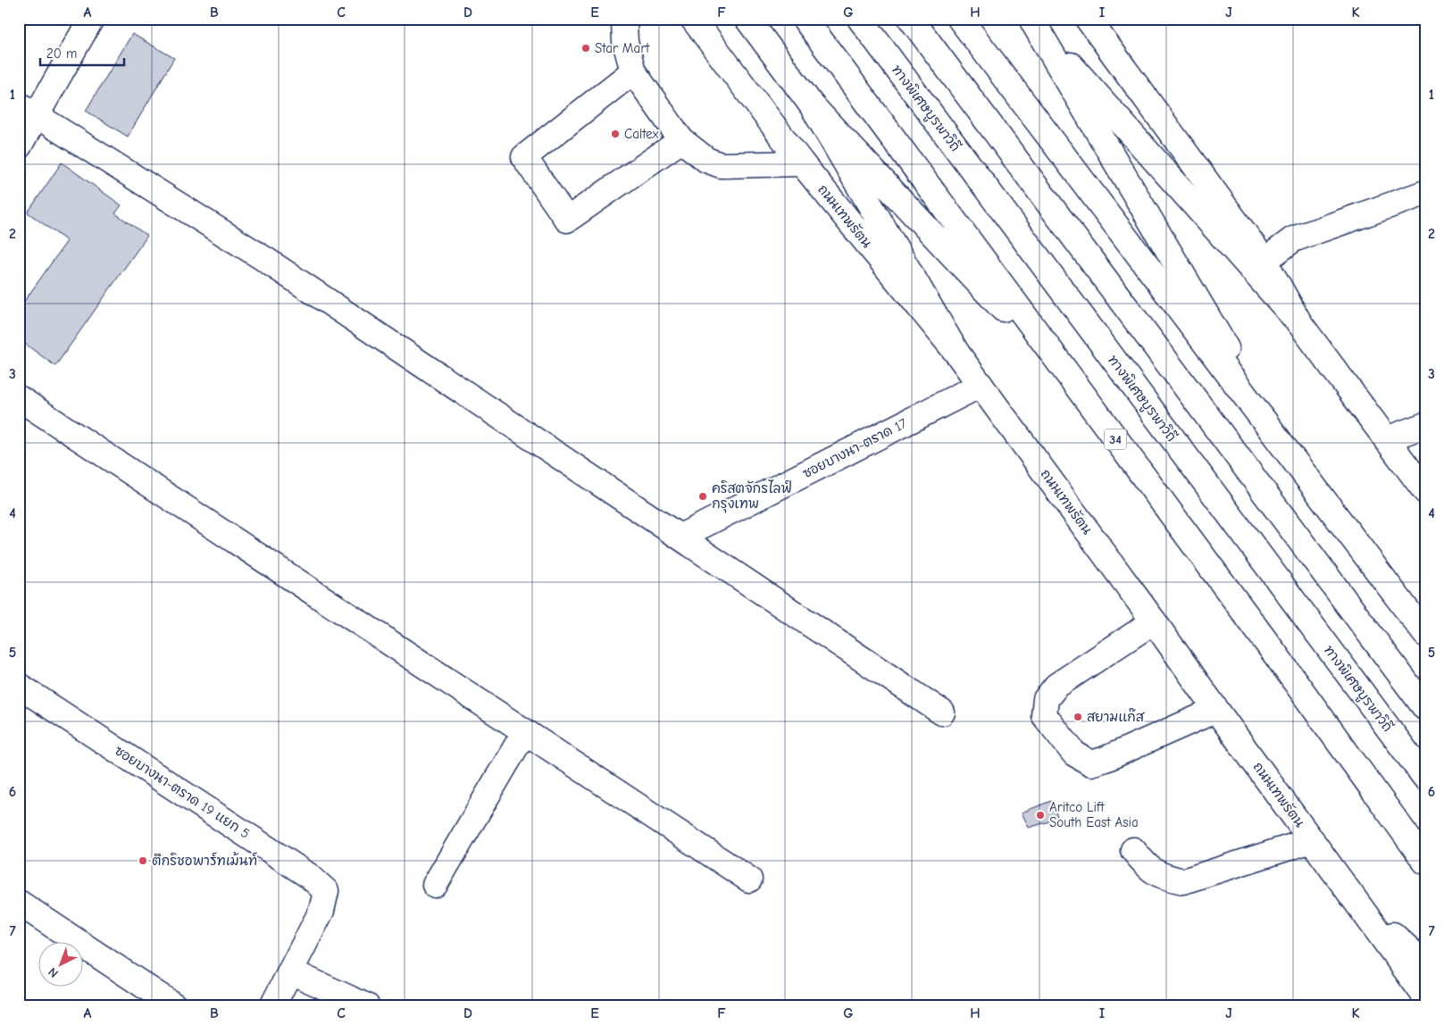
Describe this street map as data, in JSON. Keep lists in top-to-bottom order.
{
  "streets": {
    "main road": [
      "ทางพิเศษบูรพาวิถี",
      "ถนนเทพรัตน",
      "34",
      "ซอยบางนา-ตราด 17",
      "ซอยบางนา-ตราด 19 แยก 5"
    ]
  },
  "crossings": [
    ["ถนนเทพรัตน", "ซอยบางนา-ตราด 17"]
  ],
  "places": [
    "Star Mart",
    "Caltex",
    "คริสตจักรไลฟ์ กรุงเทพ",
    "สยามแก๊ส",
    "Aritco Lift South East Asia",
    "ตึกริชอพาร์ทเม้นท์"
  ],
  "scale_bar": "20 m",
  "north": "bottom left",
  "grid": {
    "columns": [
      "A",
      "B",
      "C",
      "D",
      "E",
      "F",
      "G",
      "H",
      "I",
      "J",
      "K"
    ],
    "rows": [
      "1",
      "2",
      "3",
      "4",
      "5",
      "6",
      "7"
    ]
  }
}
